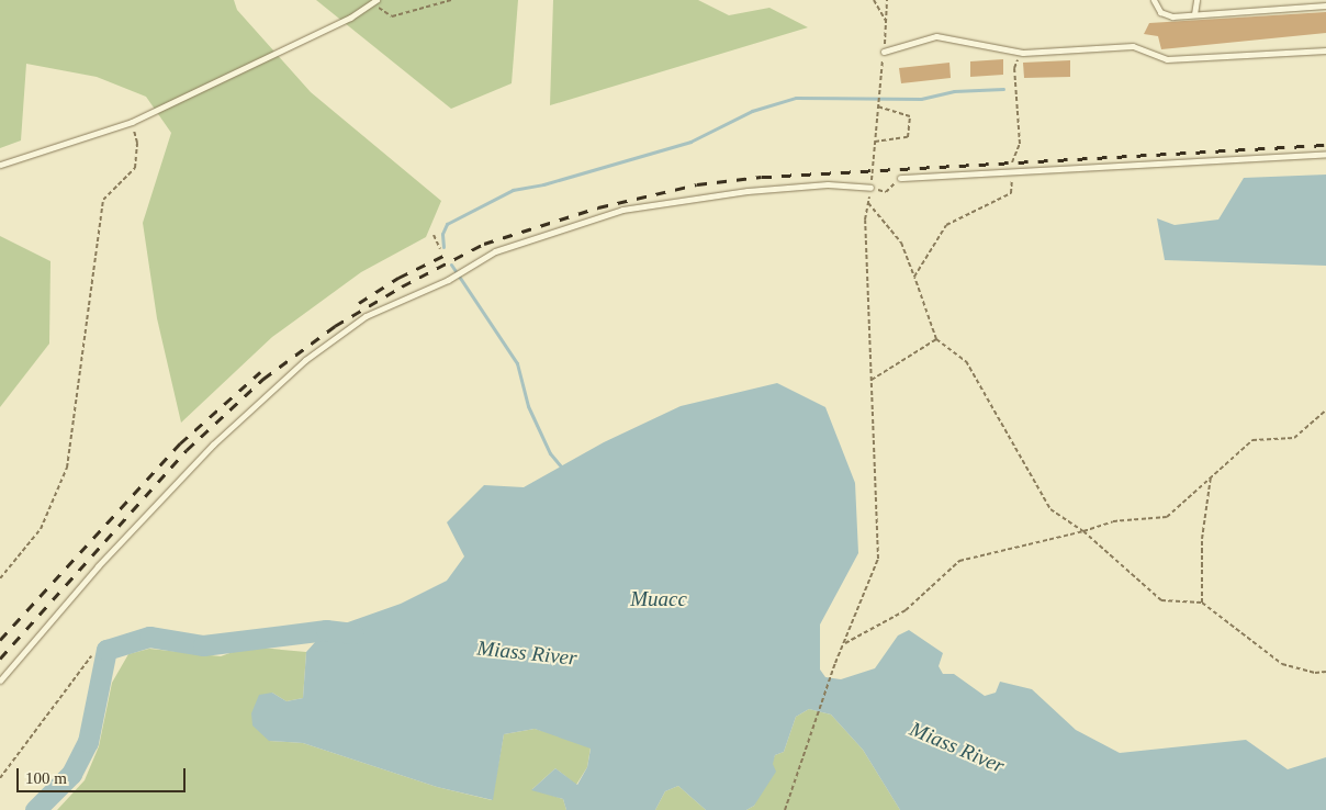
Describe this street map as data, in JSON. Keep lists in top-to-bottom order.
{
  "water": ["Миасс", "Miass River"],
  "scale_bar": "100 m"
}
